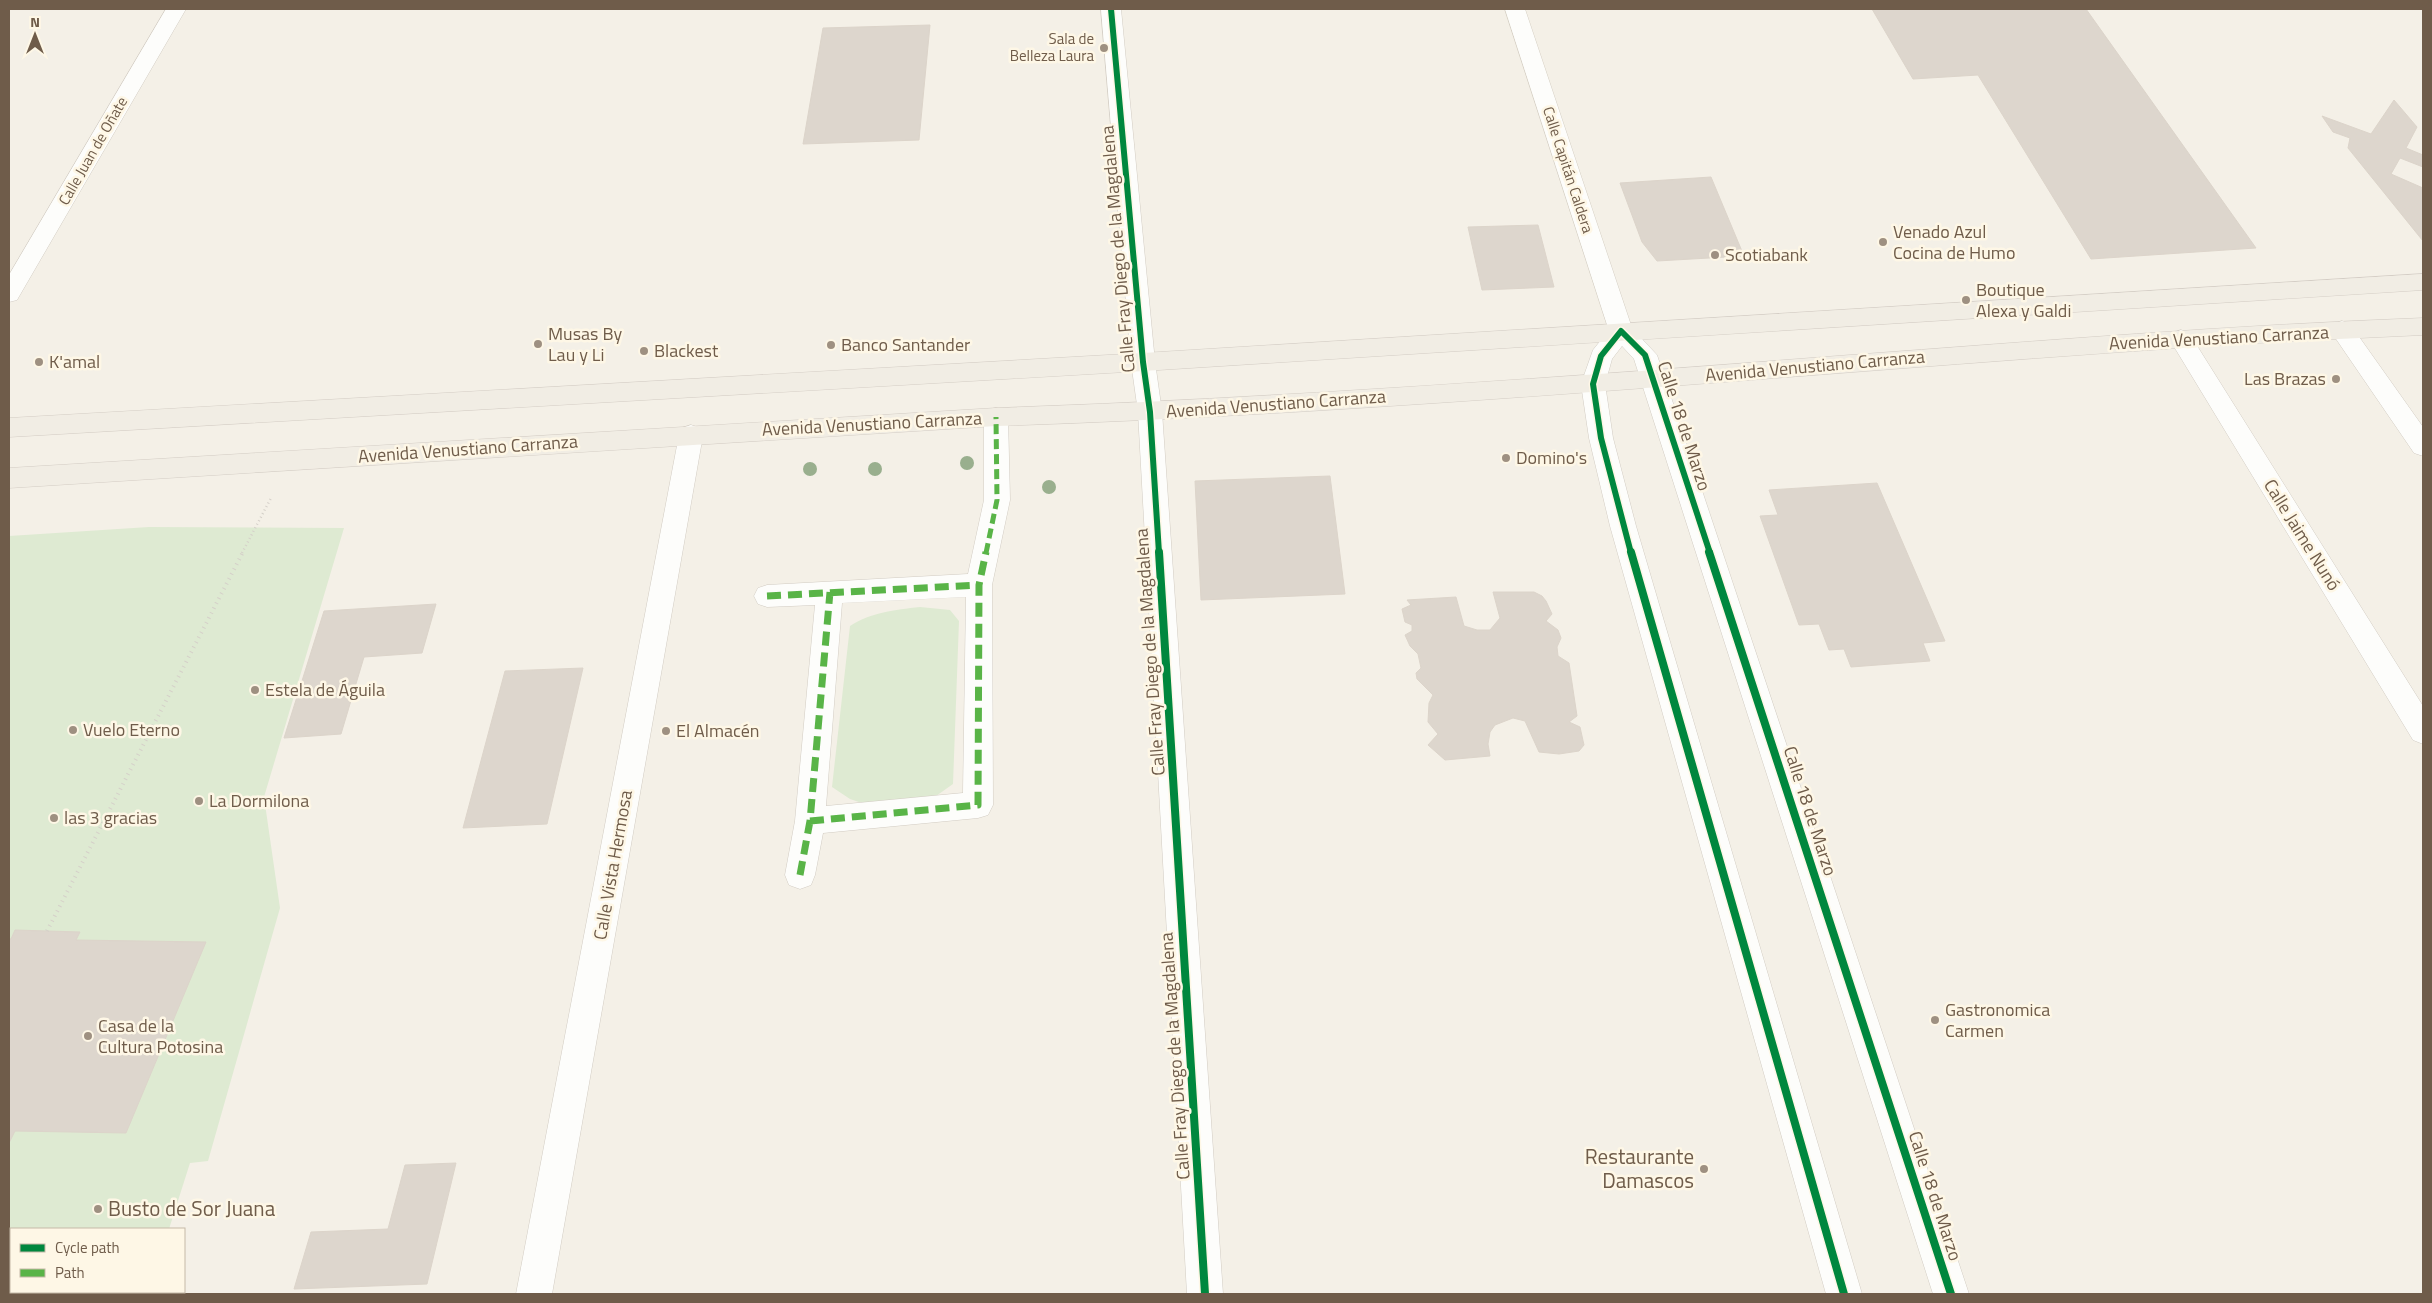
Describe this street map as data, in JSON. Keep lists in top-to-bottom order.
{
  "streets": {
    "main road": ["Avenida Venustiano Carranza"],
    "street": [
      "Calle Juan de Oñate",
      "Calle Capitán Caldera",
      "Calle Fray Diego de la Magdalena",
      "Calle 18 de Marzo",
      "Calle Jaime Nunó",
      "Calle Vista Hermosa"
    ]
  },
  "crossings": [
    ["Calle Capitán Caldera", "Calle 18 de Marzo"],
    ["Calle Fray Diego de la Magdalena", "Avenida Venustiano Carranza"],
    ["Avenida Venustiano Carranza", "Calle 18 de Marzo"],
    ["Avenida Venustiano Carranza", "Calle Jaime Nunó"],
    ["Avenida Venustiano Carranza", "Calle Vista Hermosa"]
  ],
  "places": [
    "Sala de Belleza Laura",
    "Venado Azul Cocina de Humo",
    "Scotiabank",
    "Boutique Alexa y Galdi",
    "Musas By Lau y Li",
    "Banco Santander",
    "Blackest",
    "K'amal",
    "Las Brazas",
    "Domino's",
    "Estela de Águila",
    "Vuelo Eterno",
    "El Almacén",
    "La Dormilona",
    "las 3 gracias",
    "Gastronomica Carmen",
    "Casa de la Cultura Potosina",
    "Restaurante Damascos",
    "Busto de Sor Juana"
  ],
  "legend": ["Cycle path", "Path"],
  "north": "top"
}
